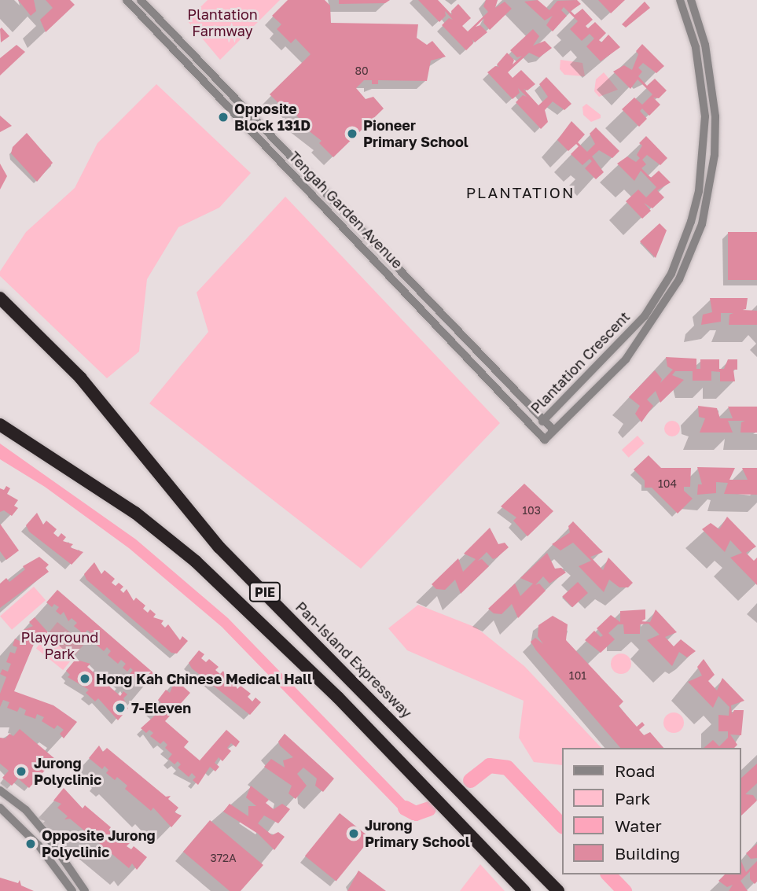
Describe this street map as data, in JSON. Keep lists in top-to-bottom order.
{
  "streets": {
    "highway": ["PIE", "Pan-Island Expressway"],
    "street": ["Tengah Garden Avenue", "Plantation Crescent"]
  },
  "crossings": [
    ["Tengah Garden Avenue", "Plantation Crescent"]
  ],
  "districts": ["PLANTATION"],
  "parks": ["Plantation Farmway", "Playground Park"],
  "places": [
    "Opposite Block 131D",
    "Pioneer Primary School",
    "Hong Kah Chinese Medical Hall",
    "7-Eleven",
    "Jurong Polyclinic",
    "Jurong Primary School",
    "Opposite Jurong Polyclinic"
  ],
  "house_numbers": [
    "80",
    "104",
    "103",
    "101",
    "372A"
  ],
  "legend": [
    "Road",
    "Park",
    "Water",
    "Building"
  ]
}
